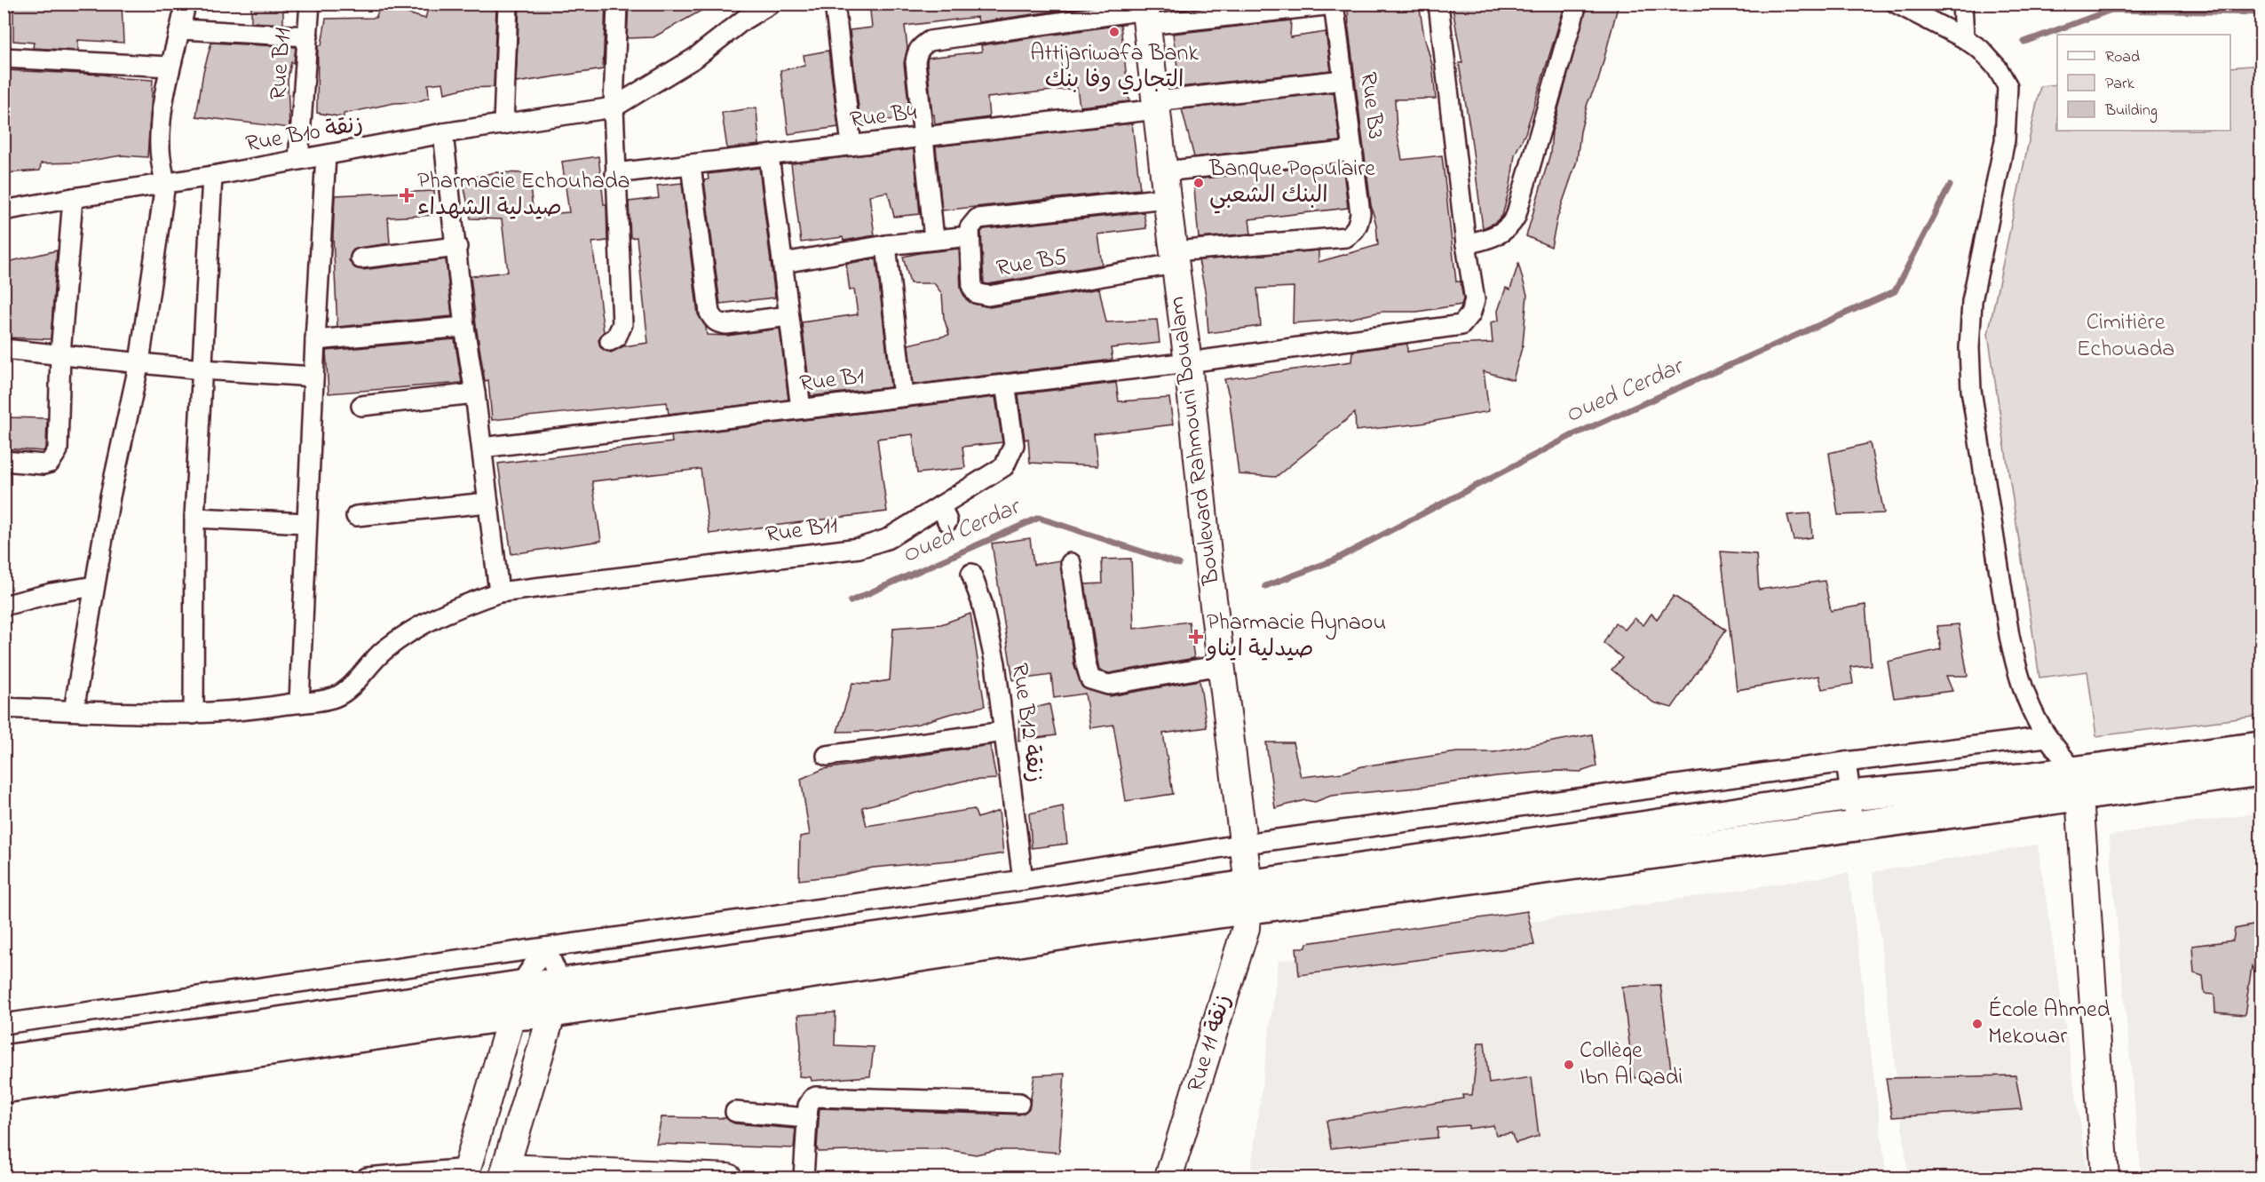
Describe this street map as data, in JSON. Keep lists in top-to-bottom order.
{
  "streets": {
    "street": [
      "Rue B11",
      "Rue B3",
      "Rue B4",
      "Rue B10 زنقة",
      "Rue B5",
      "Rue B1",
      "Boulevard Rahmouni Boualam",
      "Rue B12 زنقة",
      "Rue 11 زنقة"
    ]
  },
  "crossings": [
    ["Rue B11", "Rue B10 زنقة"],
    ["Rue B11", "Rue B1"],
    ["Rue B3", "Rue B4"],
    ["Rue B3", "Rue B5"],
    ["Rue B4", "Boulevard Rahmouni Boualam"],
    ["Rue B5", "Boulevard Rahmouni Boualam"],
    ["Rue B1", "Boulevard Rahmouni Boualam"],
    ["Boulevard Rahmouni Boualam", "Rue 11 زنقة"]
  ],
  "water": ["Oued Cerdar"],
  "parks": ["Cimitière Echouada"],
  "places": {
    "other": [
      "Attijariwafa Bank التجاري وفا بنك",
      "Banque Populaire البنك الشعبي",
      "École Ahmed Mekouar",
      "Collège Ibn Al Qadi"
    ],
    "health": ["Pharmacie Echouhada صيدلية الشهداء", "Pharmacie Aynaou صيدلية ايناو"]
  },
  "legend": ["Road", "Park", "Building"]
}
